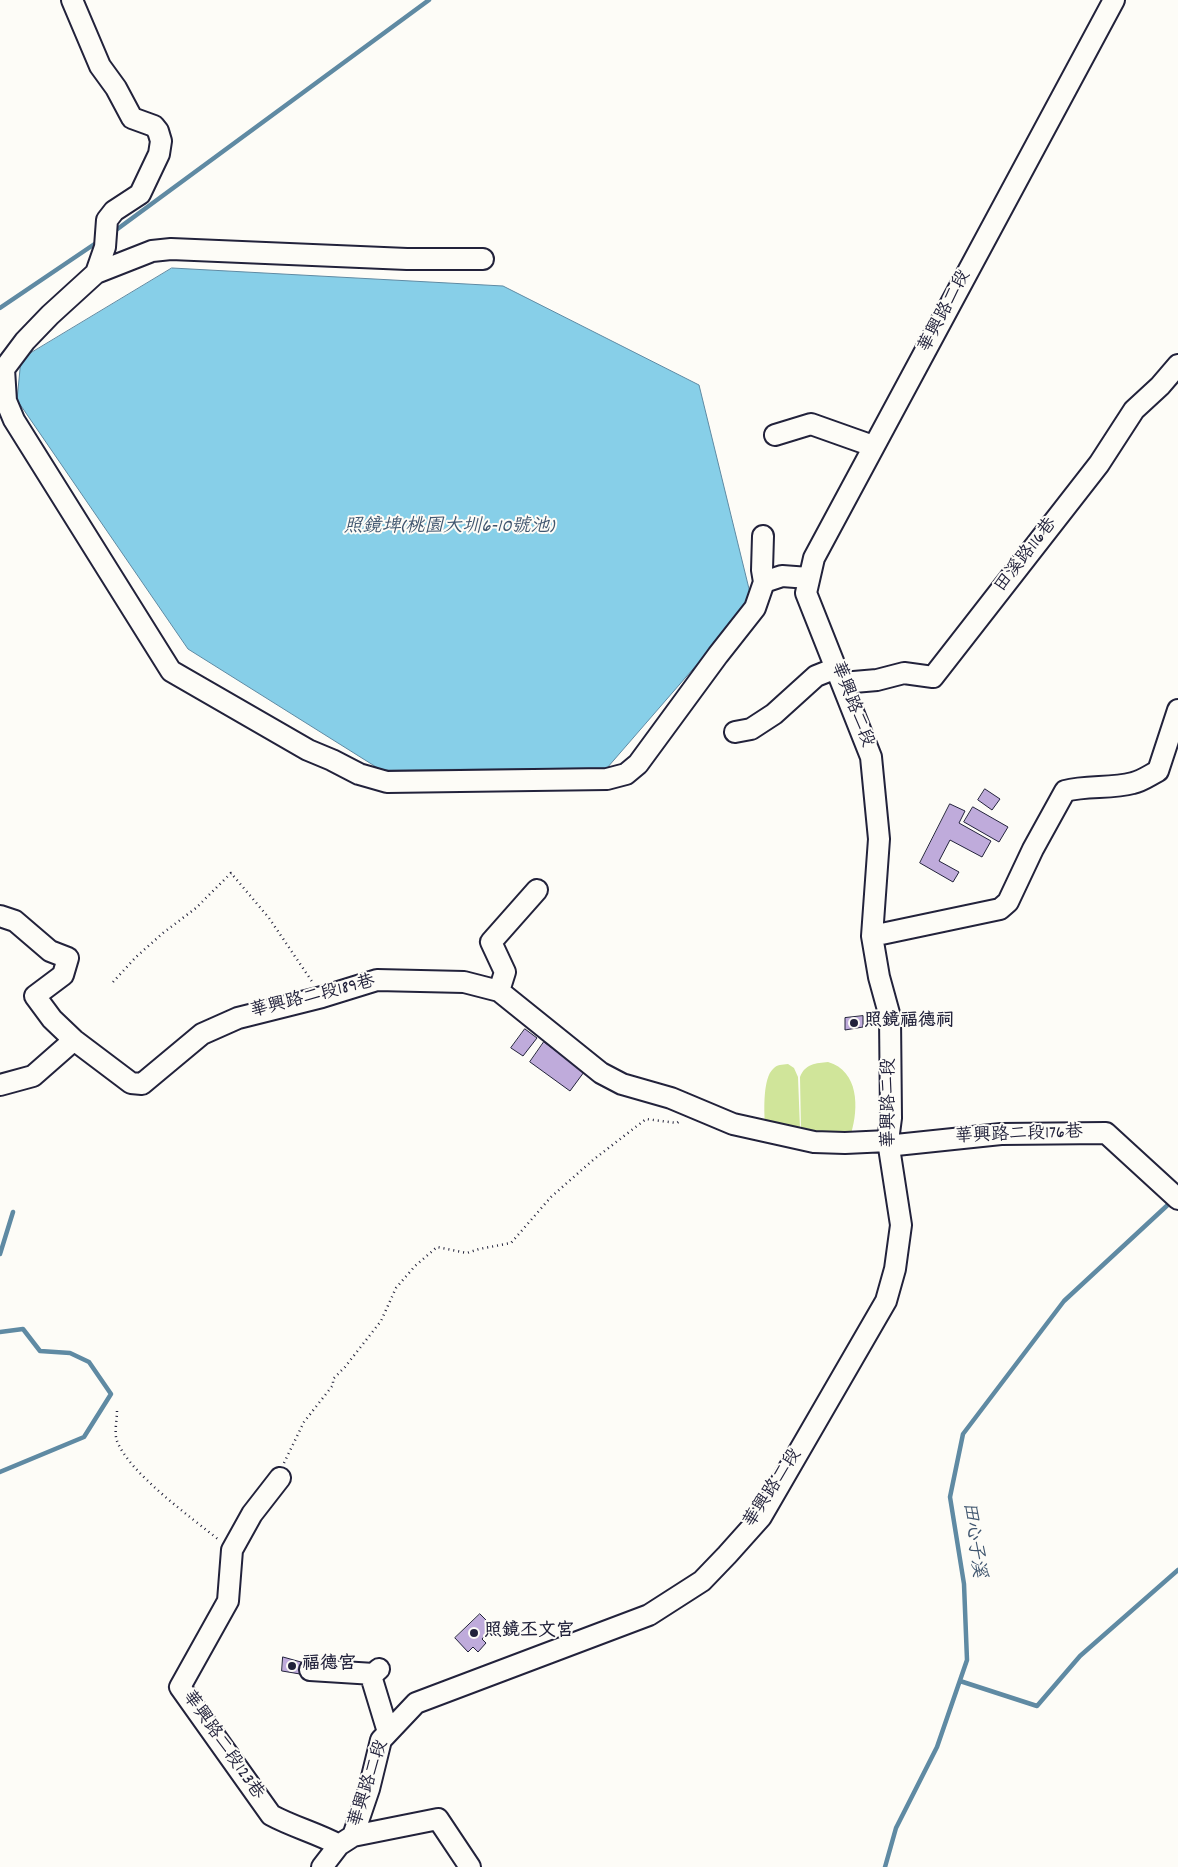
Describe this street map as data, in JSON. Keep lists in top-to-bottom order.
{
  "streets": {
    "street": [
      "華興路二段",
      "田溪路116巷",
      "華興路二段189巷",
      "華興路二段176巷",
      "華興路二段123巷"
    ]
  },
  "crossings": [
    ["華興路二段", "田溪路116巷"],
    ["華興路二段", "華興路二段189巷"],
    ["華興路二段", "華興路二段176巷"],
    ["華興路二段", "華興路二段123巷"],
    ["華興路二段189巷", "華興路二段176巷"]
  ],
  "water": ["照鏡埤(桃園大圳6-10號池)", "田心子溪"],
  "places": ["照鏡福德祠", "照鏡丕文宮", "福德宮"]
}
